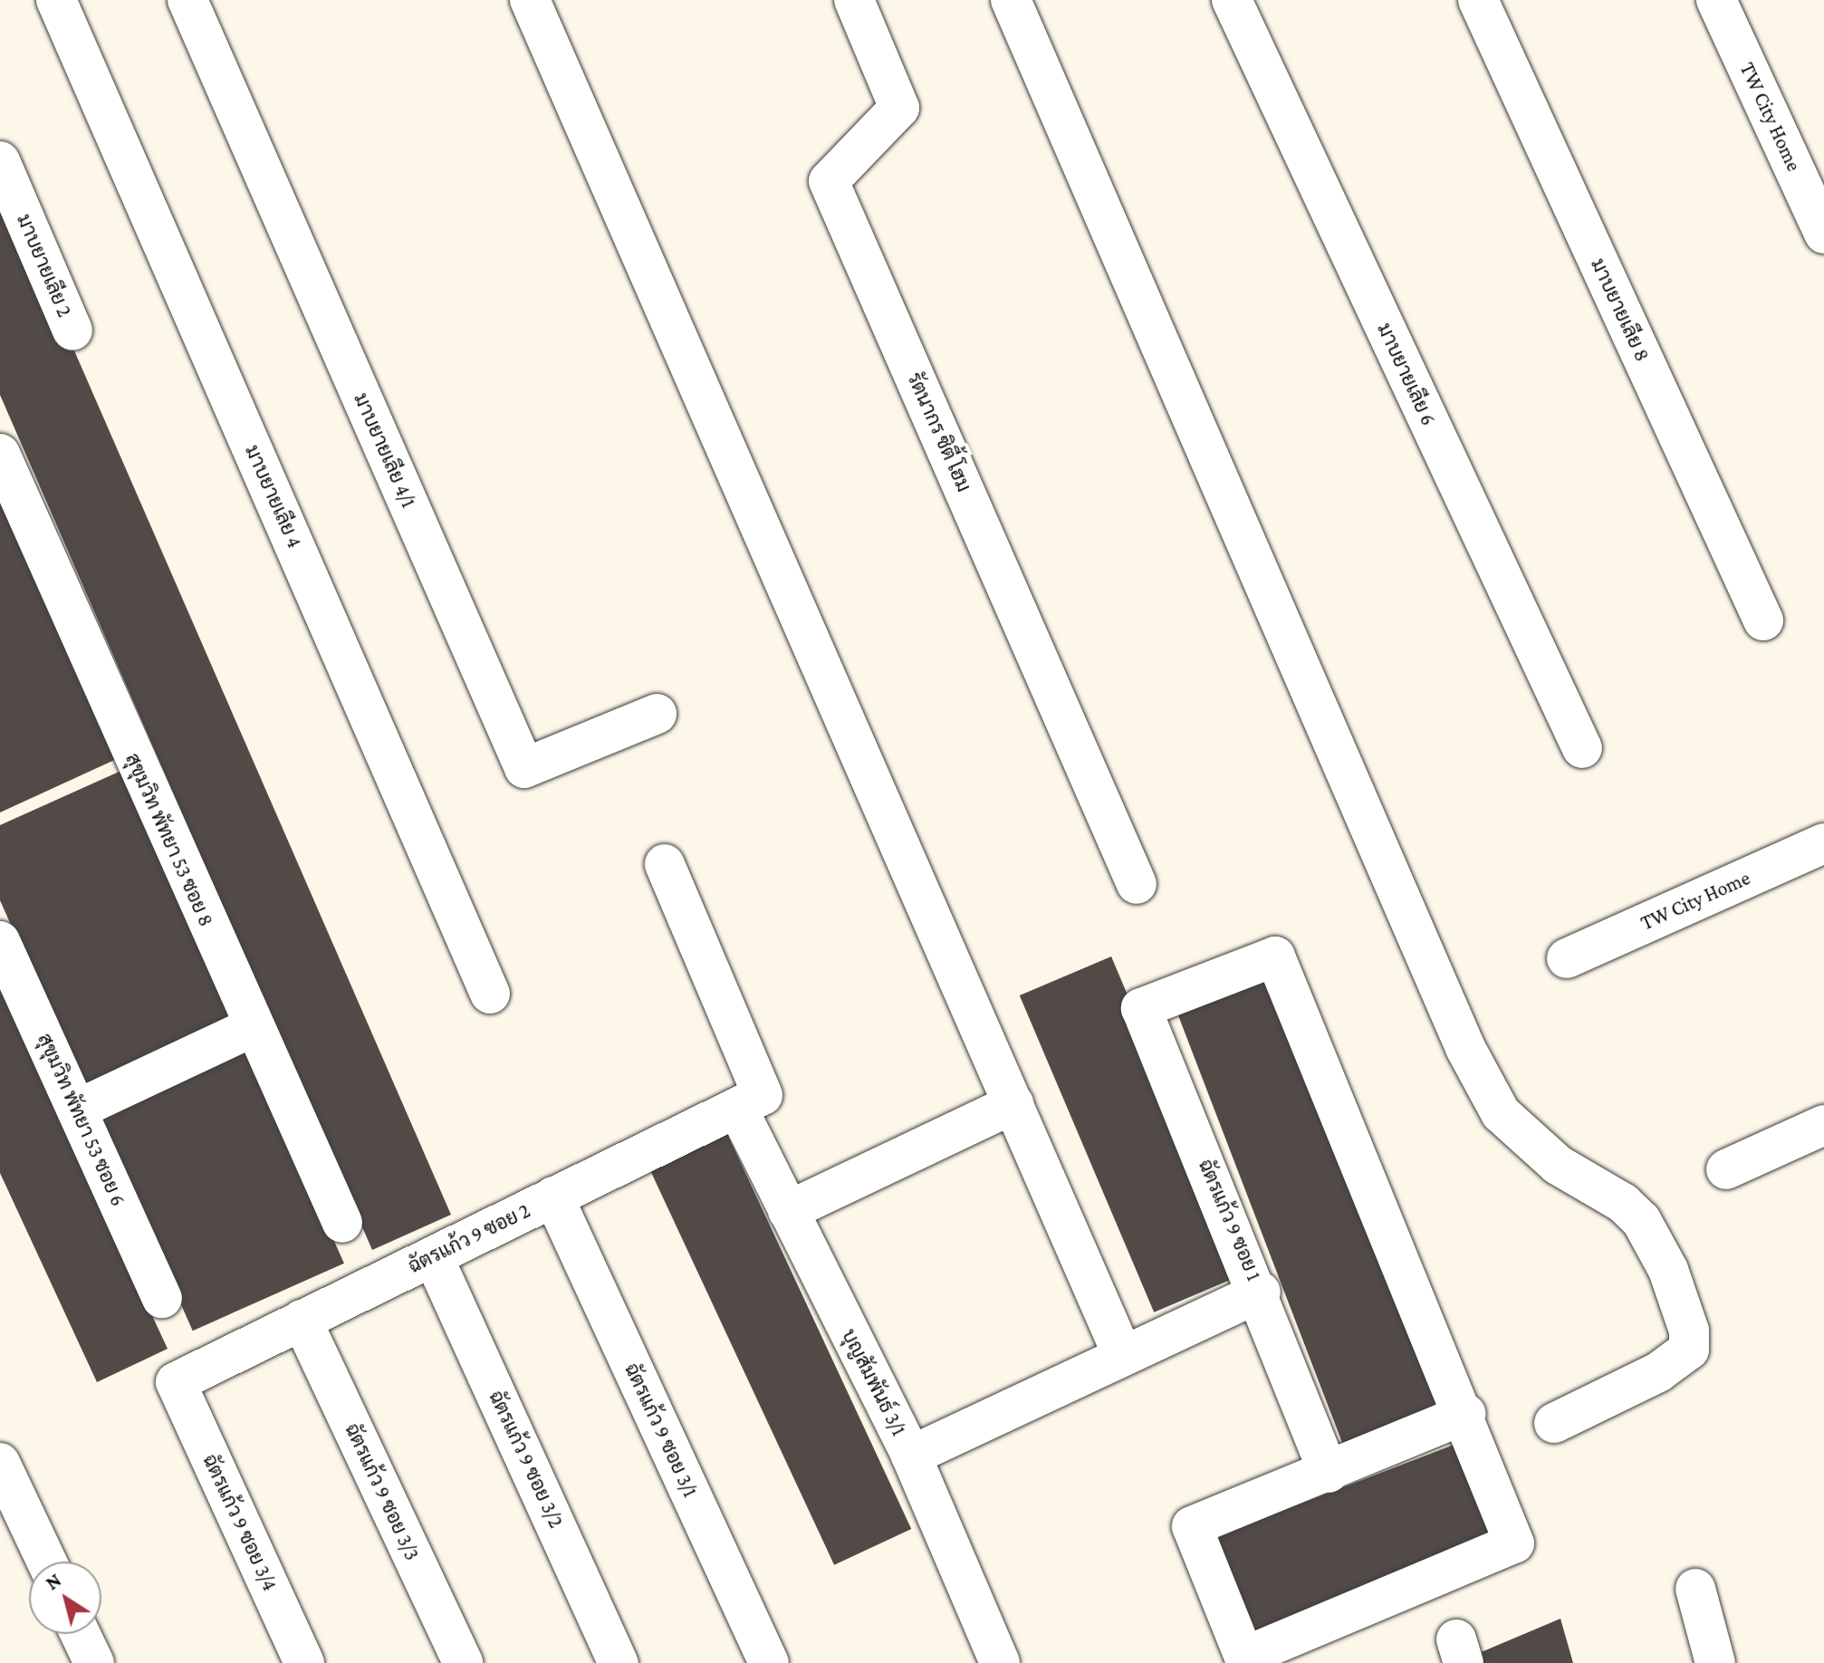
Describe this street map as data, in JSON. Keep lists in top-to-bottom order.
{
  "streets": {
    "street": [
      "TW City Home",
      "มาบยายเลีย 2",
      "มาบยายเลีย 8",
      "มาบยายเลีย 6",
      "รัตนากร ซิตี้ โฮม",
      "มาบยายเลีย 4/1",
      "มาบยายเลีย 4",
      "สุขุมวิท พัทยา 53 ซอย 8",
      "สุขุมวิท พัทยา 53 ซอย 6",
      "ฉัตรแก้ว 9 ซอย 1",
      "ฉัตรแก้ว 9 ซอย 2",
      "บุญสัมพันธ์ 3/1",
      "ฉัตรแก้ว 9 ซอย 3/1",
      "ฉัตรแก้ว 9 ซอย 3/2",
      "ฉัตรแก้ว 9 ซอย 3/3",
      "ฉัตรแก้ว 9 ซอย 3/4"
    ]
  },
  "crossings": [
    ["ฉัตรแก้ว 9 ซอย 1", "บุญสัมพันธ์ 3/1"],
    ["ฉัตรแก้ว 9 ซอย 2", "บุญสัมพันธ์ 3/1"],
    ["ฉัตรแก้ว 9 ซอย 2", "ฉัตรแก้ว 9 ซอย 3/1"],
    ["ฉัตรแก้ว 9 ซอย 2", "ฉัตรแก้ว 9 ซอย 3/2"],
    ["ฉัตรแก้ว 9 ซอย 2", "ฉัตรแก้ว 9 ซอย 3/3"],
    ["ฉัตรแก้ว 9 ซอย 2", "ฉัตรแก้ว 9 ซอย 3/4"]
  ],
  "north": "top left"
}
